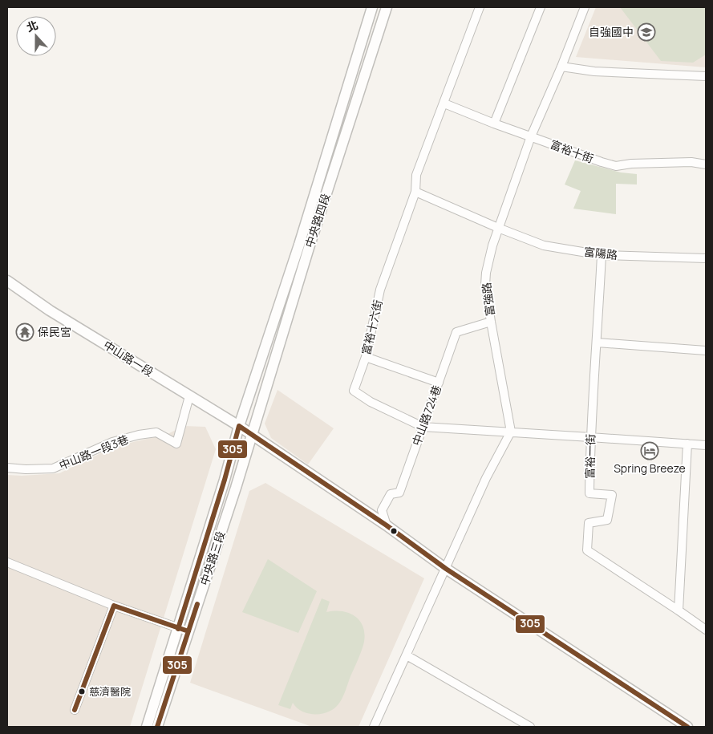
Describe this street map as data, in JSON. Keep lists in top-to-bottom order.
{
  "streets": {
    "street": [
      "富裕十街",
      "中央路四段",
      "富陽路",
      "富強路",
      "富裕十六街",
      "中山路一段",
      "中山路724巷",
      "中山路一段3巷",
      "富裕一街",
      "中央路三段"
    ]
  },
  "crossings": [
    ["富裕十街", "富強路"],
    ["富裕十街", "富裕十六街"],
    ["中央路四段", "中山路一段"],
    ["中央路四段", "中央路三段"],
    ["富陽路", "富強路"],
    ["富陽路", "富裕一街"],
    ["富強路", "富裕十六街"],
    ["富強路", "中山路724巷"],
    ["富裕十六街", "中山路724巷"],
    ["富裕十六街", "富裕一街"],
    ["中山路一段", "中山路724巷"],
    ["中山路一段", "中山路一段3巷"],
    ["中山路一段", "中央路三段"]
  ],
  "places": {
    "school or university": ["自強國中"],
    "temple": ["保民宮"],
    "hotel": ["Spring Breeze"],
    "other": ["慈濟醫院"]
  },
  "lines": ["transit line 305"],
  "north": "top"
}
